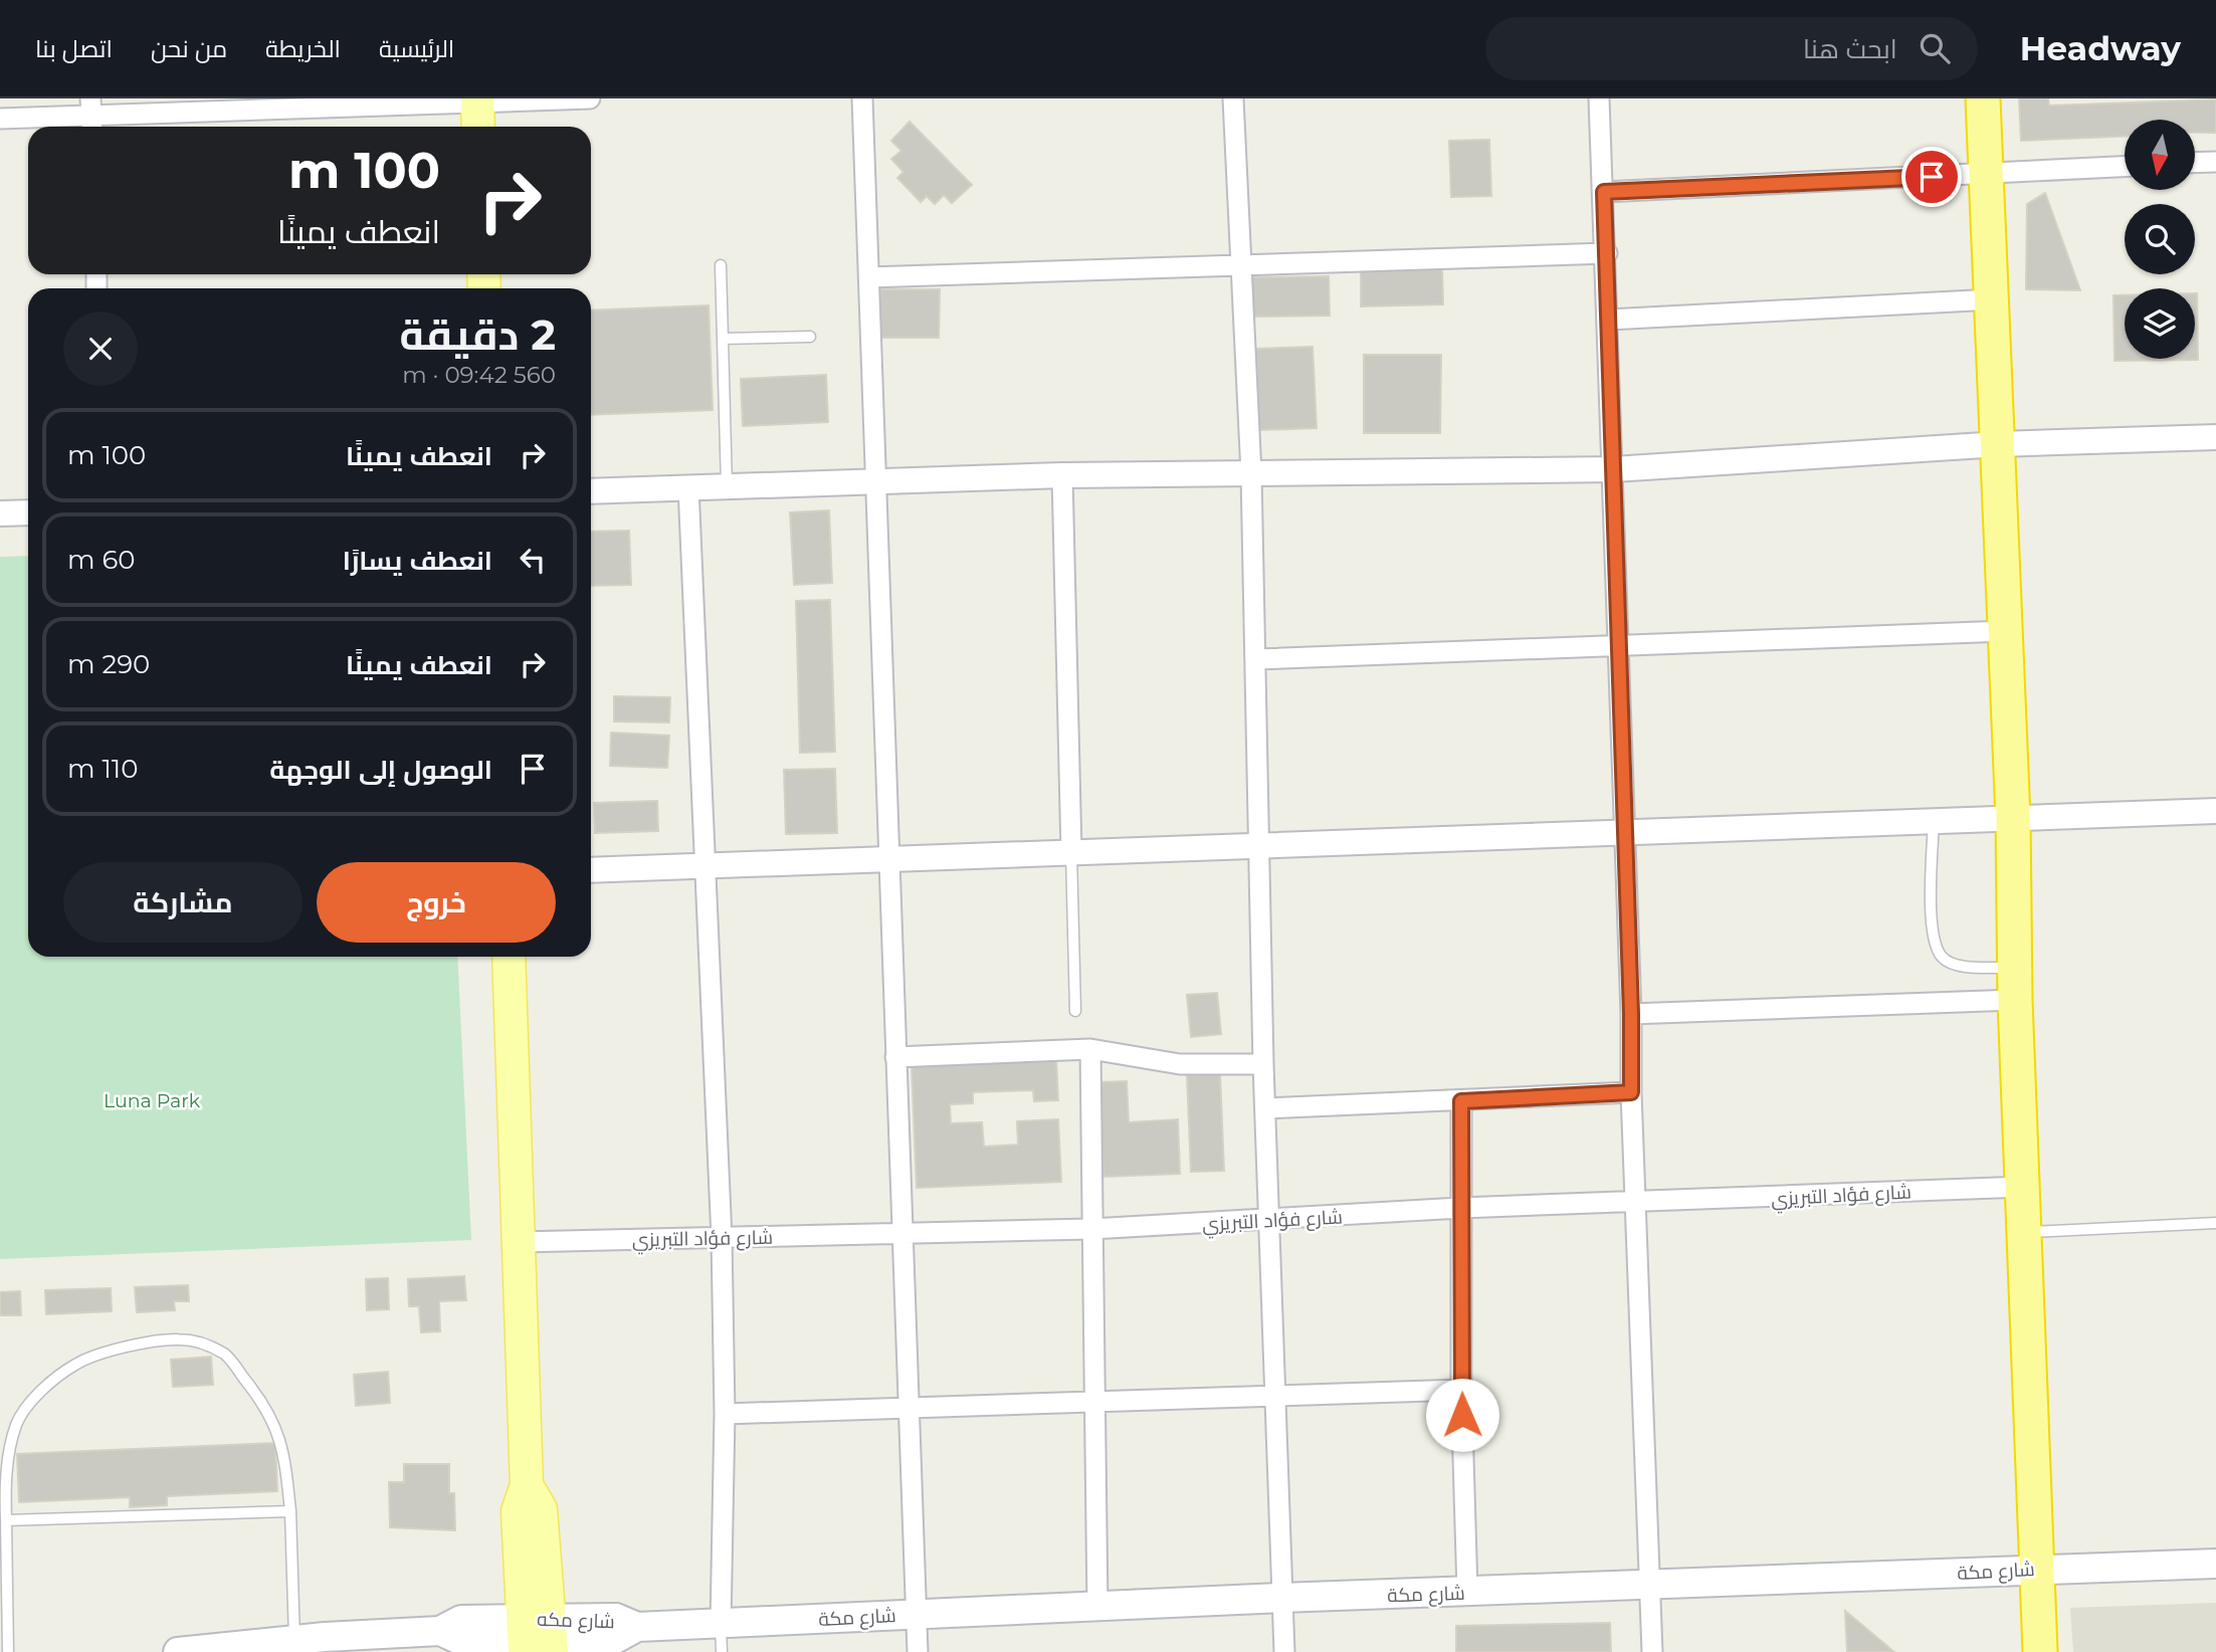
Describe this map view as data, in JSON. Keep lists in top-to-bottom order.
{
  "streets": {
    "main road": ["شارع مكة", "شارع مكه"],
    "street": ["شارع فؤاد التبريزي"]
  },
  "crossings": [
    ["شارع مكة", "شارع مكه"]
  ],
  "parks": ["Luna Park"],
  "north": "bottom",
  "page": {
    "header": "Headway",
    "search": "ابحث هنا",
    "nav": [
      "الرئيسية",
      "الخريطة",
      "من نحن",
      "اتصل بنا"
    ],
    "turn": ["100 m", "انعطف يمينًا"],
    "heading": ["2 دقيقة", "560 m · 09:42"],
    "list": [
      {
        "name": "انعطف يمينًا",
        "value": "100 m"
      },
      {
        "name": "انعطف يسارًا",
        "value": "60 m"
      },
      {
        "name": "انعطف يمينًا",
        "value": "290 m"
      },
      {
        "name": "الوصول إلى الوجهة",
        "value": "110 m"
      }
    ],
    "buttons": ["خروج", "مشاركة"]
  }
}
